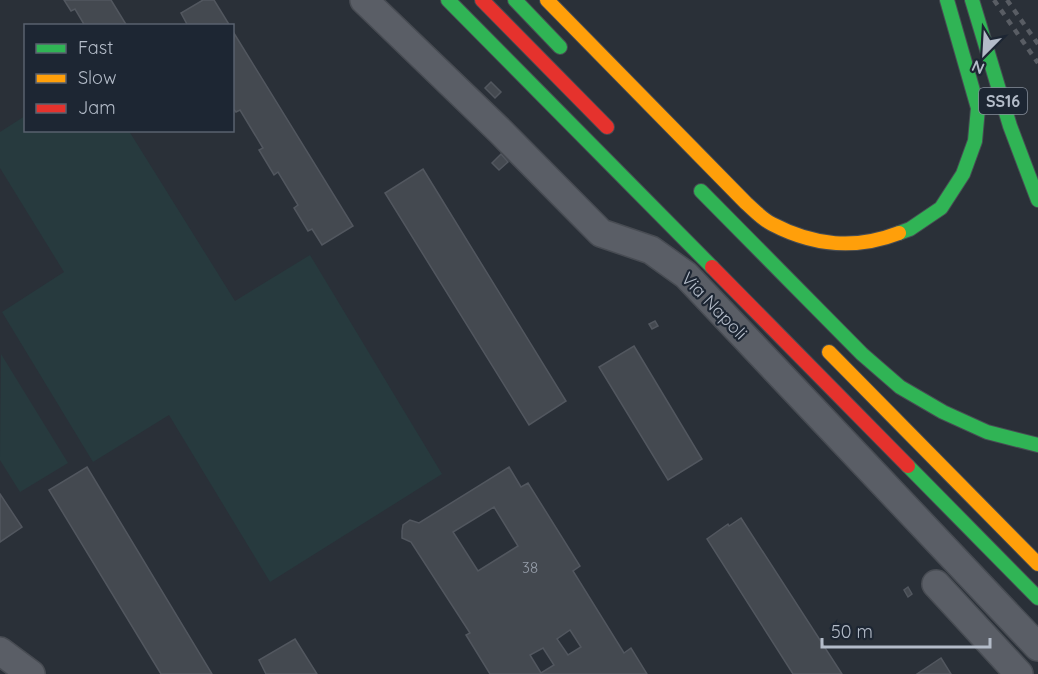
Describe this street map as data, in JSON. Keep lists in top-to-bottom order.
{
  "streets": {
    "highway": ["SS16"],
    "street": ["Via Napoli"]
  },
  "house_numbers": ["38"],
  "legend": ["Fast", "Slow", "Jam"],
  "scale_bar": "50 m",
  "north": "bottom left"
}
